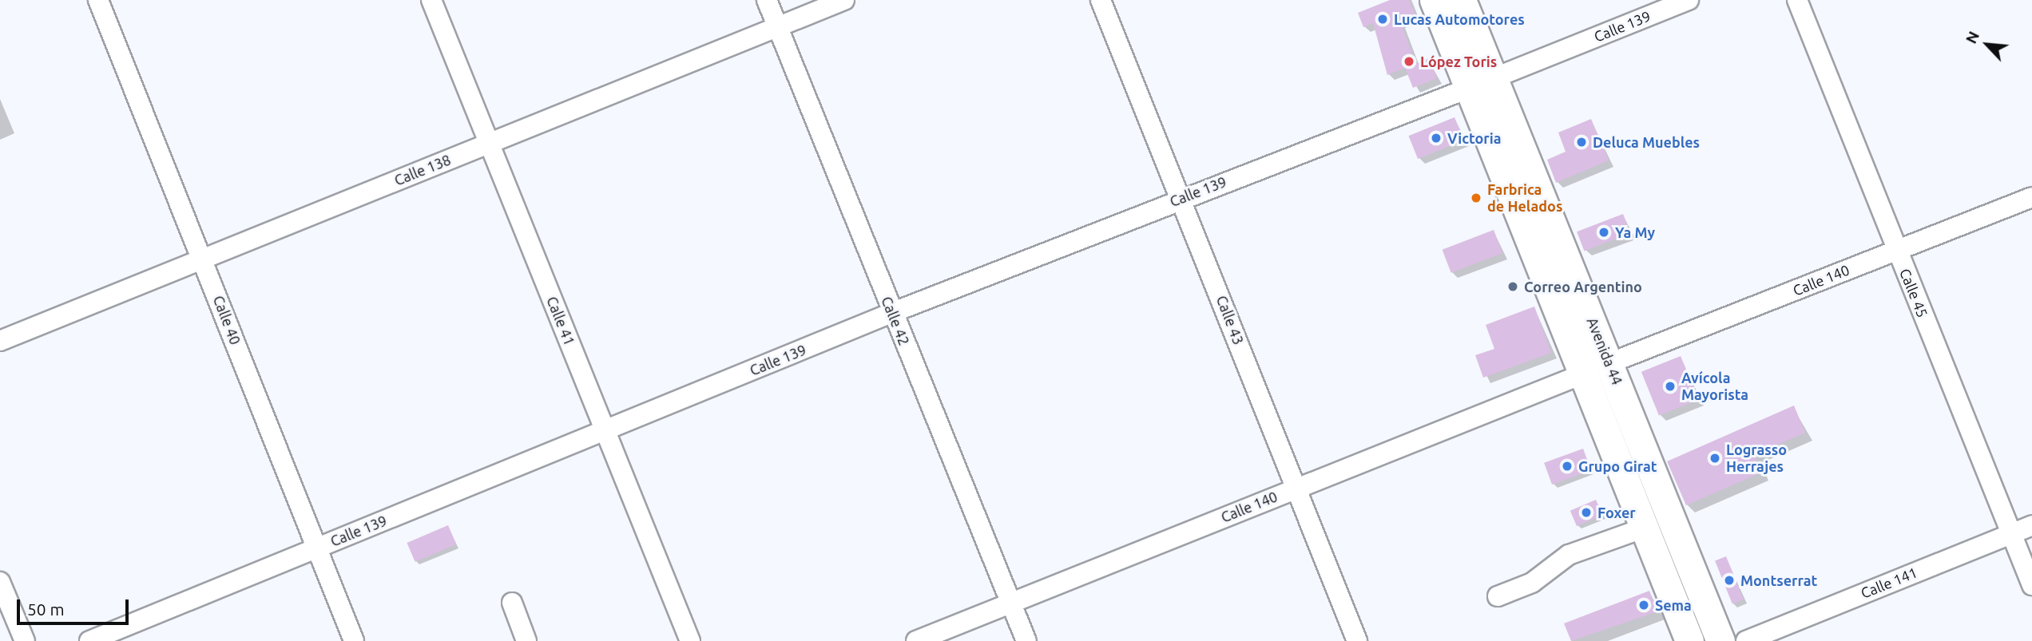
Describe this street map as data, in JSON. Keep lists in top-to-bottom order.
{
  "streets": {
    "highway": ["Avenida 44"],
    "street": [
      "Calle 139",
      "Calle 138",
      "Calle 140",
      "Calle 45",
      "Calle 40",
      "Calle 43",
      "Calle 41",
      "Calle 42",
      "Calle 141"
    ]
  },
  "crossings": [
    ["Calle 139", "Calle 40"],
    ["Calle 139", "Calle 43"],
    ["Calle 139", "Calle 41"],
    ["Calle 139", "Calle 42"],
    ["Calle 139", "Avenida 44"],
    ["Calle 138", "Calle 40"],
    ["Calle 138", "Calle 41"],
    ["Calle 138", "Calle 42"],
    ["Calle 140", "Calle 45"],
    ["Calle 140", "Calle 43"],
    ["Calle 140", "Calle 42"],
    ["Calle 140", "Avenida 44"],
    ["Calle 45", "Calle 141"]
  ],
  "places": [
    "Lucas Automotores",
    "López Toris",
    "Victoria",
    "Deluca Muebles",
    "Farbrica de Helados",
    "Ya My",
    "Correo Argentino",
    "Avícola Mayorista",
    "Lograsso Herrajes",
    "Grupo Girat",
    "Foxer",
    "Montserrat",
    "Sema"
  ],
  "scale_bar": "50 m",
  "north": "top left"
}
